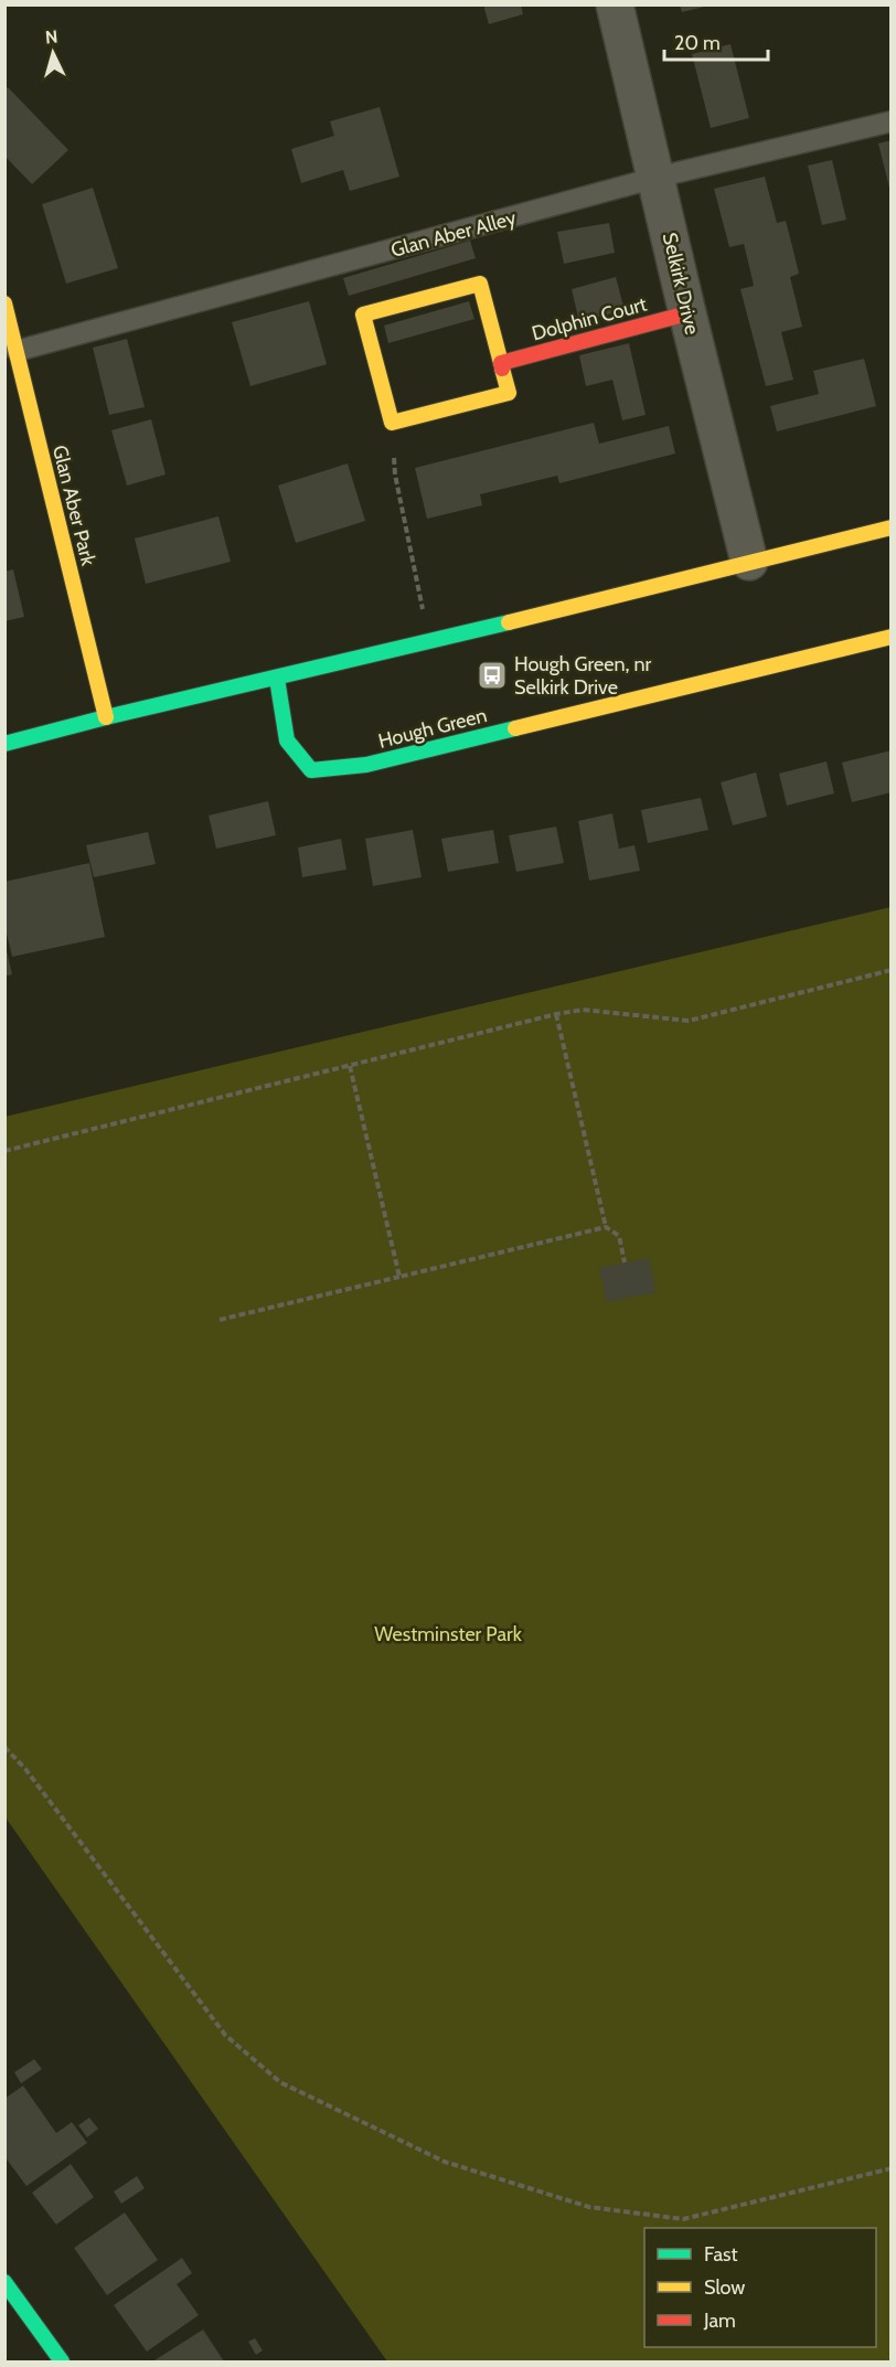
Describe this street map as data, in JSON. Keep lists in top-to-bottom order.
{
  "streets": {
    "street": [
      "Selkirk Drive",
      "Dolphin Court",
      "Glan Aber Park",
      "Hough Green"
    ],
    "lane": ["Glan Aber Alley"]
  },
  "crossings": [
    ["Glan Aber Alley", "Selkirk Drive"],
    ["Glan Aber Alley", "Glan Aber Park"],
    ["Selkirk Drive", "Dolphin Court"]
  ],
  "parks": ["Westminster Park"],
  "places": {
    "bus stop": ["Hough Green, nr Selkirk Drive"]
  },
  "legend": ["Fast", "Slow", "Jam"],
  "scale_bar": "20 m",
  "north": "top"
}
